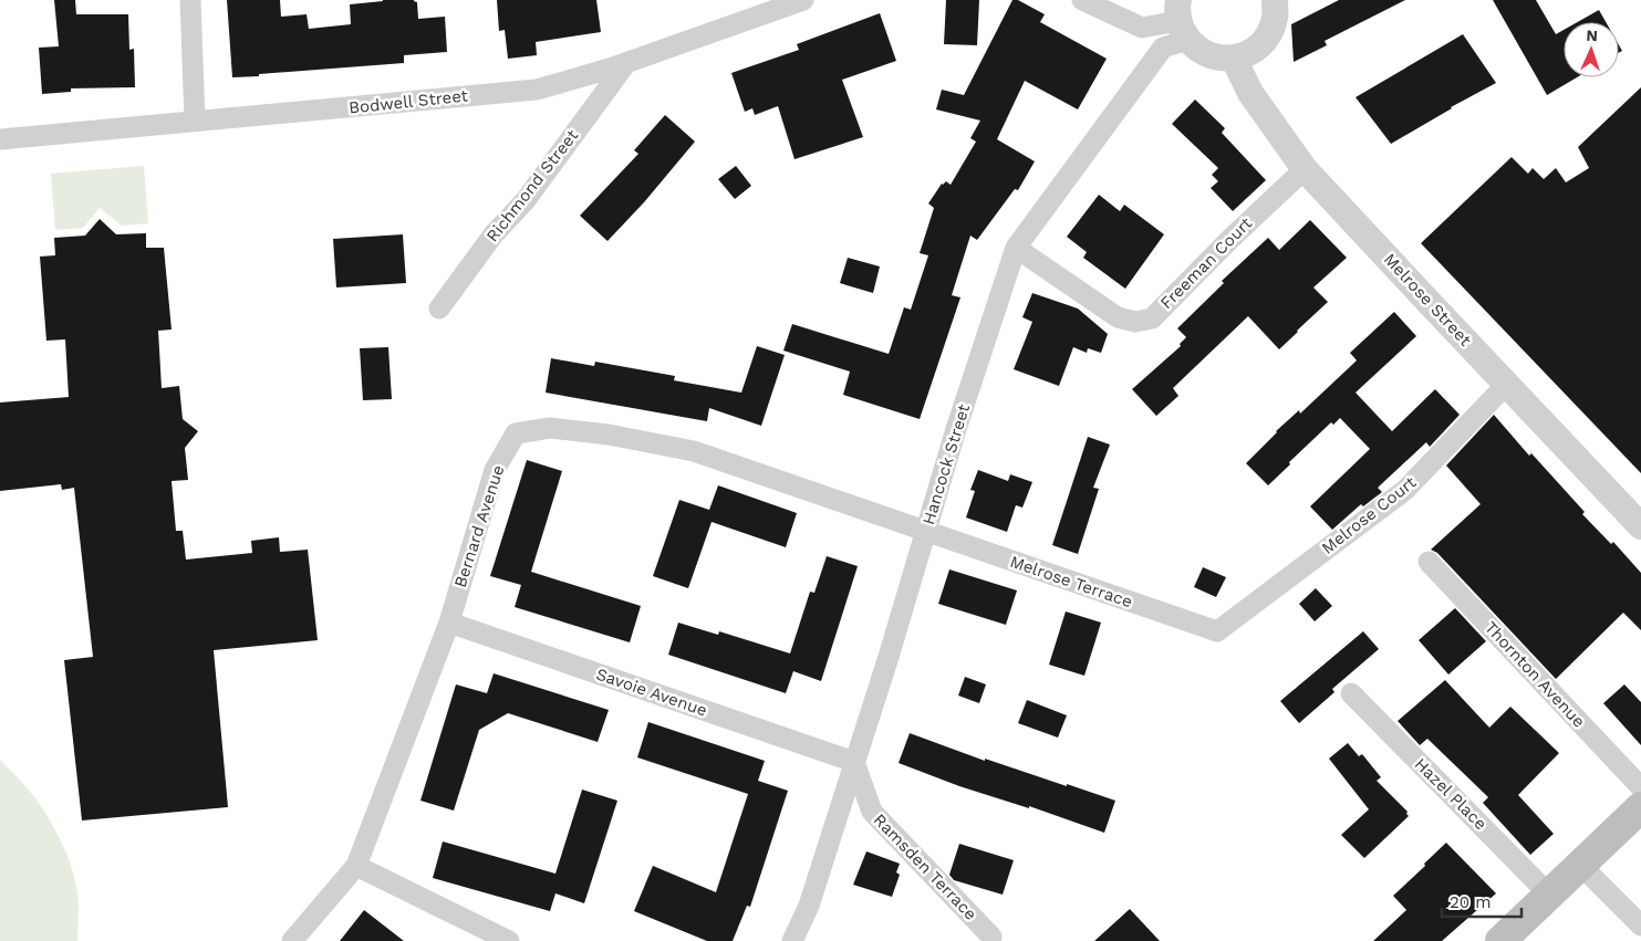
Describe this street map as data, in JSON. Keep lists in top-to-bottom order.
{
  "streets": {
    "street": [
      "Bodwell Street",
      "Richmond Street",
      "Freeman Court",
      "Melrose Street",
      "Hancock Street",
      "Melrose Court",
      "Bernard Avenue",
      "Melrose Terrace",
      "Thornton Avenue",
      "Savoie Avenue",
      "Hazel Place",
      "Ramsden Terrace"
    ]
  },
  "crossings": [
    ["Bodwell Street", "Richmond Street"],
    ["Freeman Court", "Melrose Street"],
    ["Freeman Court", "Hancock Street"],
    ["Melrose Street", "Melrose Court"],
    ["Hancock Street", "Bernard Avenue"],
    ["Hancock Street", "Melrose Terrace"],
    ["Hancock Street", "Savoie Avenue"],
    ["Hancock Street", "Ramsden Terrace"],
    ["Melrose Court", "Melrose Terrace"],
    ["Bernard Avenue", "Melrose Terrace"],
    ["Bernard Avenue", "Savoie Avenue"],
    ["Savoie Avenue", "Ramsden Terrace"]
  ],
  "scale_bar": "20 m",
  "north": "top"
}
